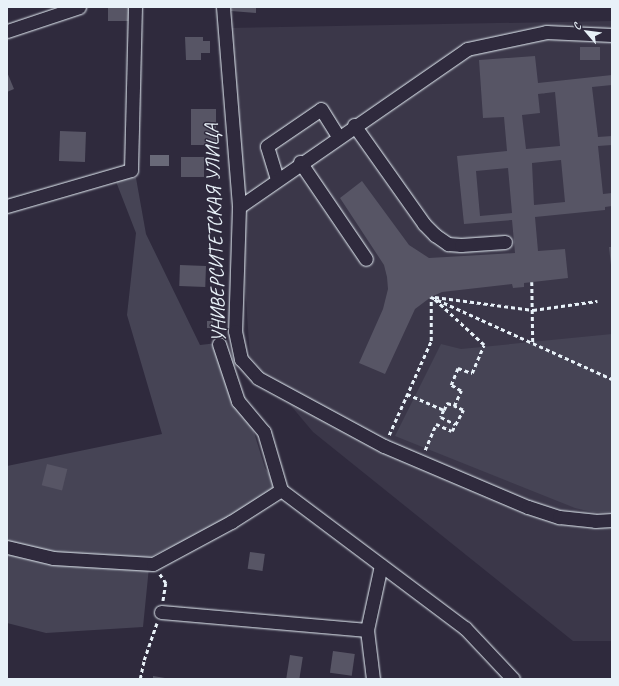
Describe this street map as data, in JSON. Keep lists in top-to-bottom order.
{
  "streets": {
    "street": ["УНИВЕРСИТЕТСКАЯ УЛИЦА"]
  },
  "north": "top left"
}
